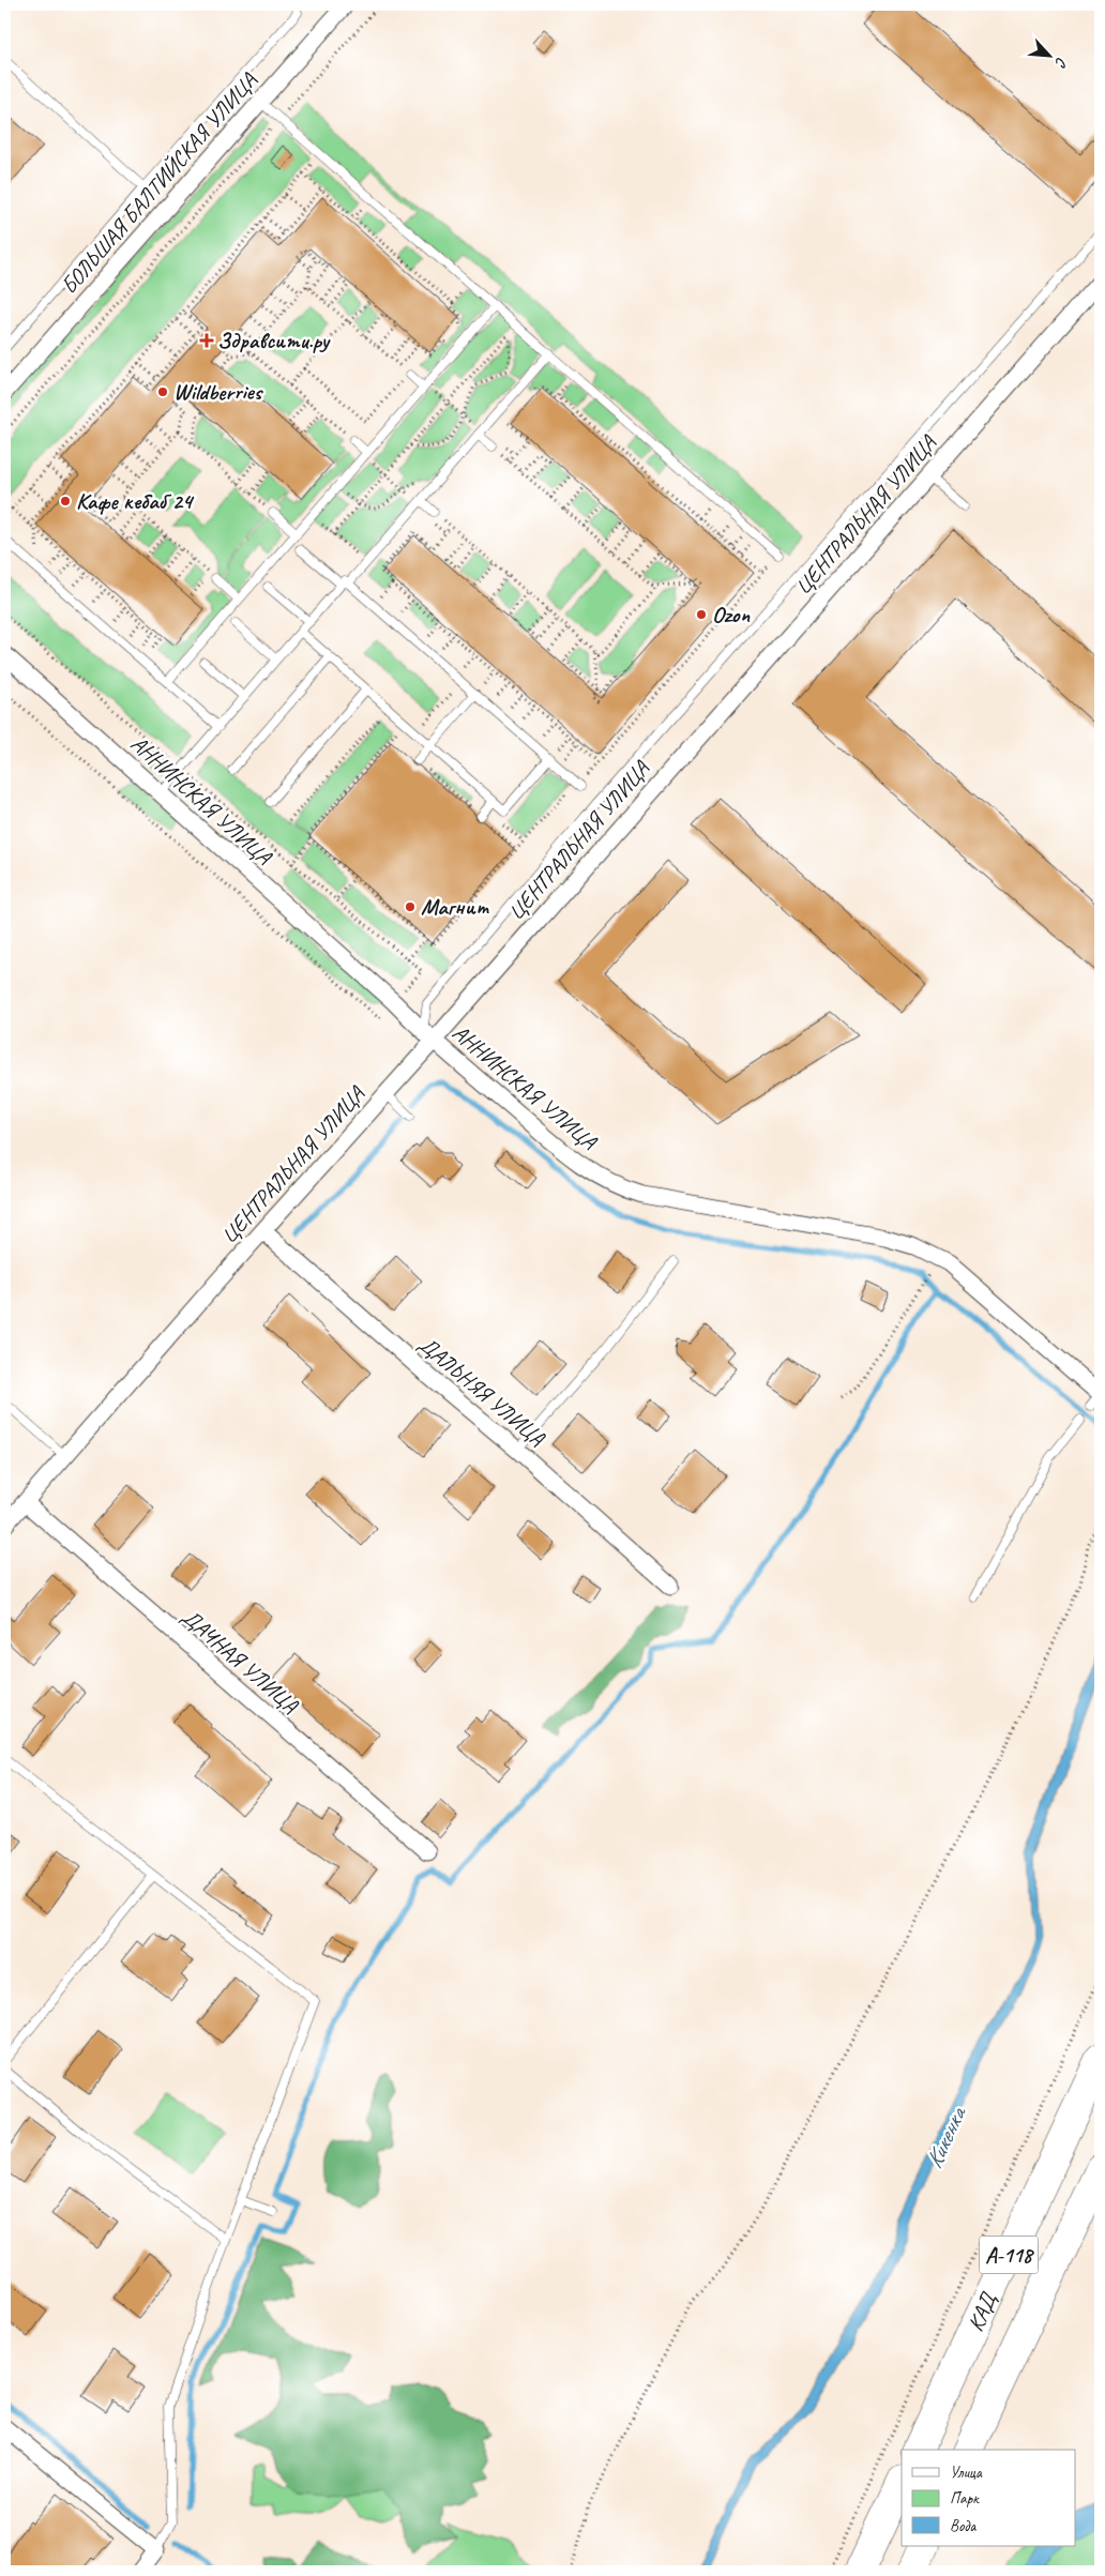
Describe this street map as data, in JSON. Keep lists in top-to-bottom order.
{
  "streets": {
    "highway": ["А-118", "КАД"],
    "street": [
      "БОЛЬШАЯ БАЛТИЙСКАЯ УЛИЦА",
      "ЦЕНТРАЛЬНАЯ УЛИЦА",
      "АННИНСКАЯ УЛИЦА",
      "ДАЛЬНЯЯ УЛИЦА",
      "ДАЧНАЯ УЛИЦА"
    ]
  },
  "crossings": [
    ["ЦЕНТРАЛЬНАЯ УЛИЦА", "АННИНСКАЯ УЛИЦА"],
    ["ЦЕНТРАЛЬНАЯ УЛИЦА", "ДАЛЬНЯЯ УЛИЦА"],
    ["ЦЕНТРАЛЬНАЯ УЛИЦА", "ДАЧНАЯ УЛИЦА"]
  ],
  "water": ["Кикенка"],
  "places": {
    "health": ["Здравсити.ру"],
    "other": [
      "Wildberries",
      "Кафе кебаб 24",
      "Ozon",
      "Магнит"
    ]
  },
  "legend": ["Улица", "Парк", "Вода"],
  "north": "bottom right"
}
